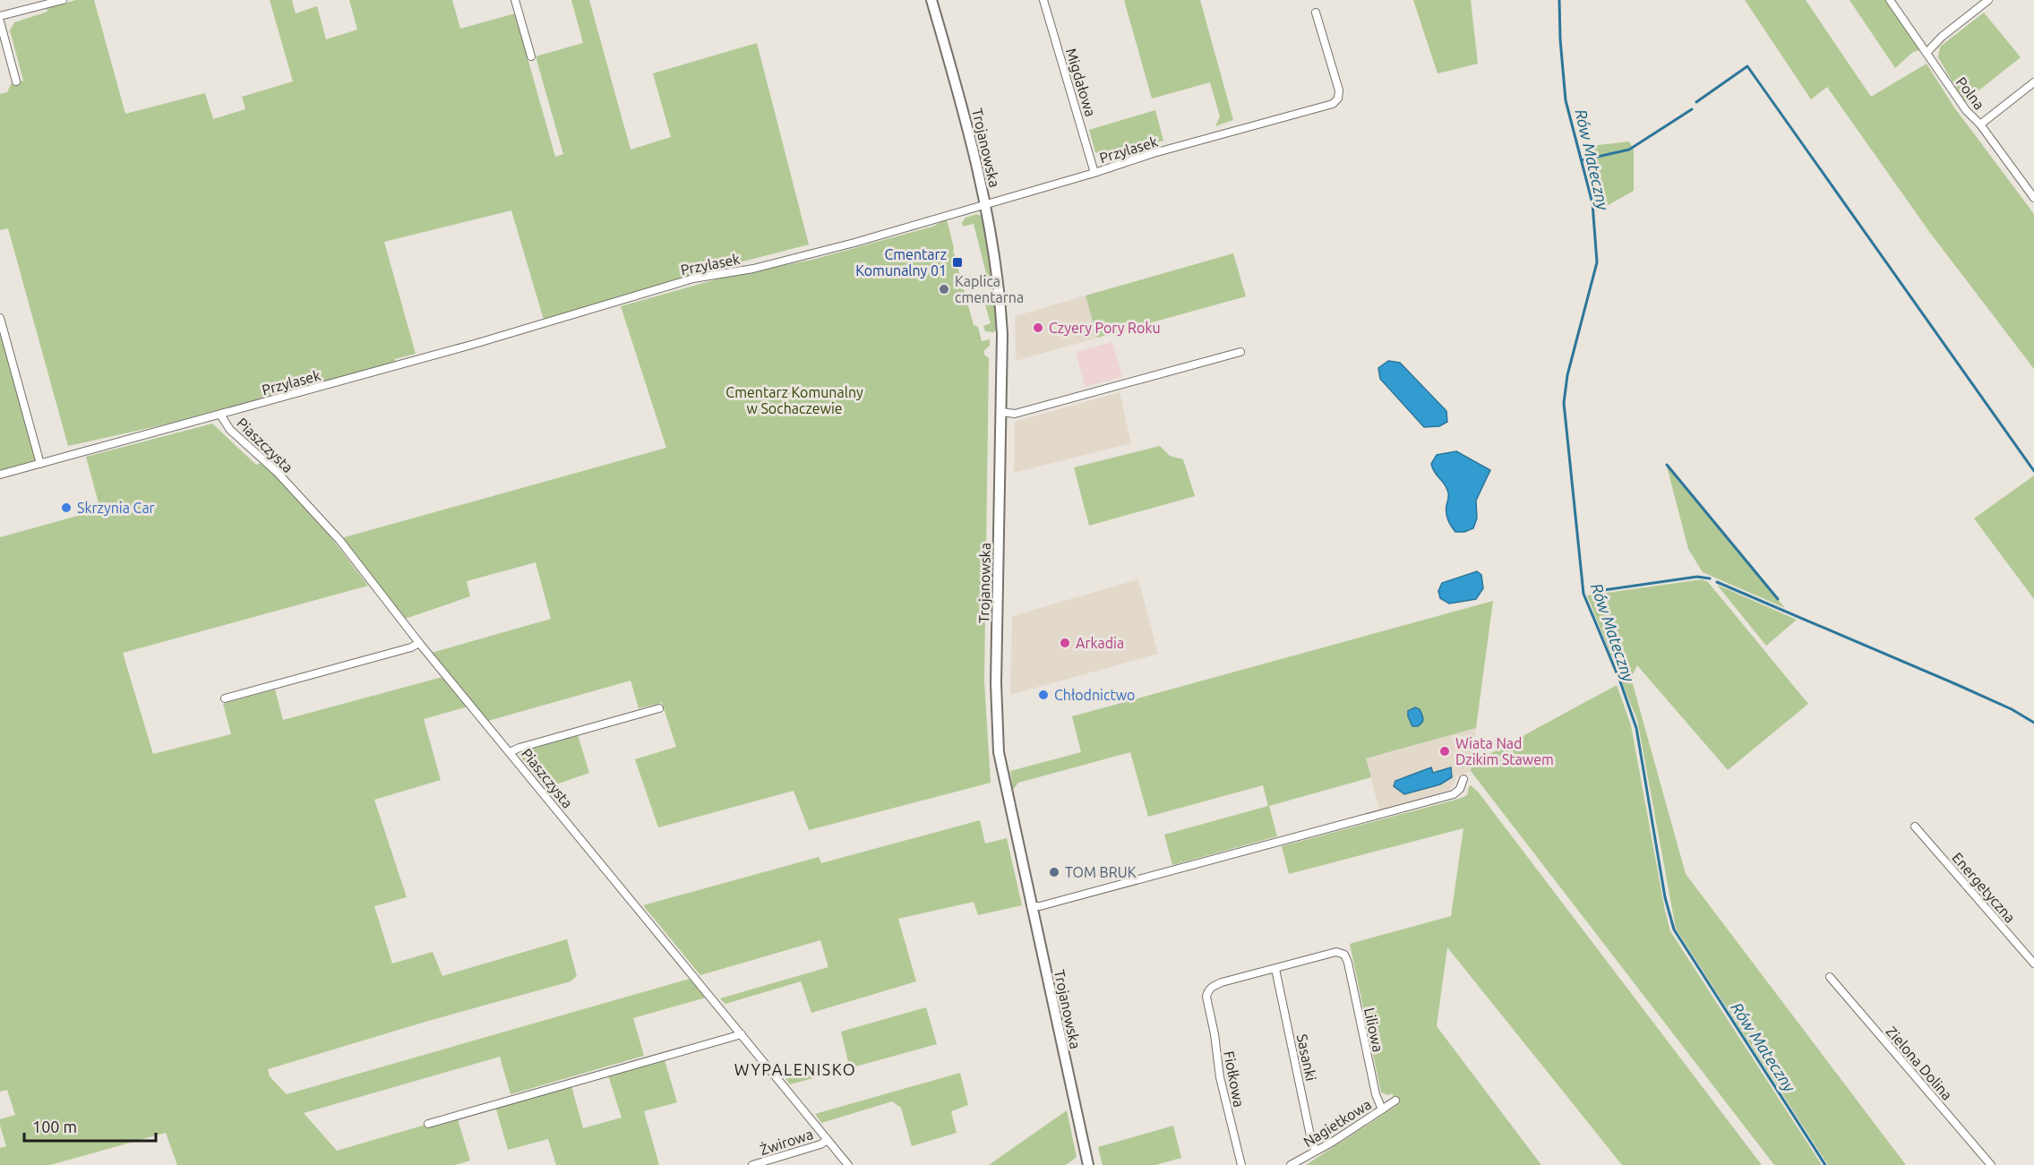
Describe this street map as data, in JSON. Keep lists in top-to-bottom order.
{
  "streets": {
    "street": [
      "Migdałowa",
      "Polna",
      "Trojanowska",
      "Przylasek",
      "Piaszczysta",
      "Energetyczna",
      "Liliowa",
      "Sasanki",
      "Zielona Dolina",
      "Fiołkowa",
      "Nagietkowa",
      "Żwirowa"
    ]
  },
  "crossings": [
    ["Migdałowa", "Przylasek"],
    ["Trojanowska", "Przylasek"],
    ["Przylasek", "Piaszczysta"],
    ["Piaszczysta", "Żwirowa"],
    ["Liliowa", "Sasanki"],
    ["Liliowa", "Fiołkowa"],
    ["Liliowa", "Nagietkowa"],
    ["Sasanki", "Fiołkowa"],
    ["Sasanki", "Nagietkowa"]
  ],
  "districts": ["WYPALENISKO"],
  "water": ["Rów Mateczny"],
  "parks": ["Cmentarz Komunalny w Sochaczewie"],
  "places": {
    "transit": ["Cmentarz Komunalny 01"],
    "other": [
      "Kaplica cmentarna",
      "Czyery Pory Roku",
      "Skrzynia Car",
      "Arkadia",
      "Chłodnictwo",
      "Wiata Nad Dzikim Stawem",
      "TOM BRUK"
    ]
  },
  "scale_bar": "100 m"
}
